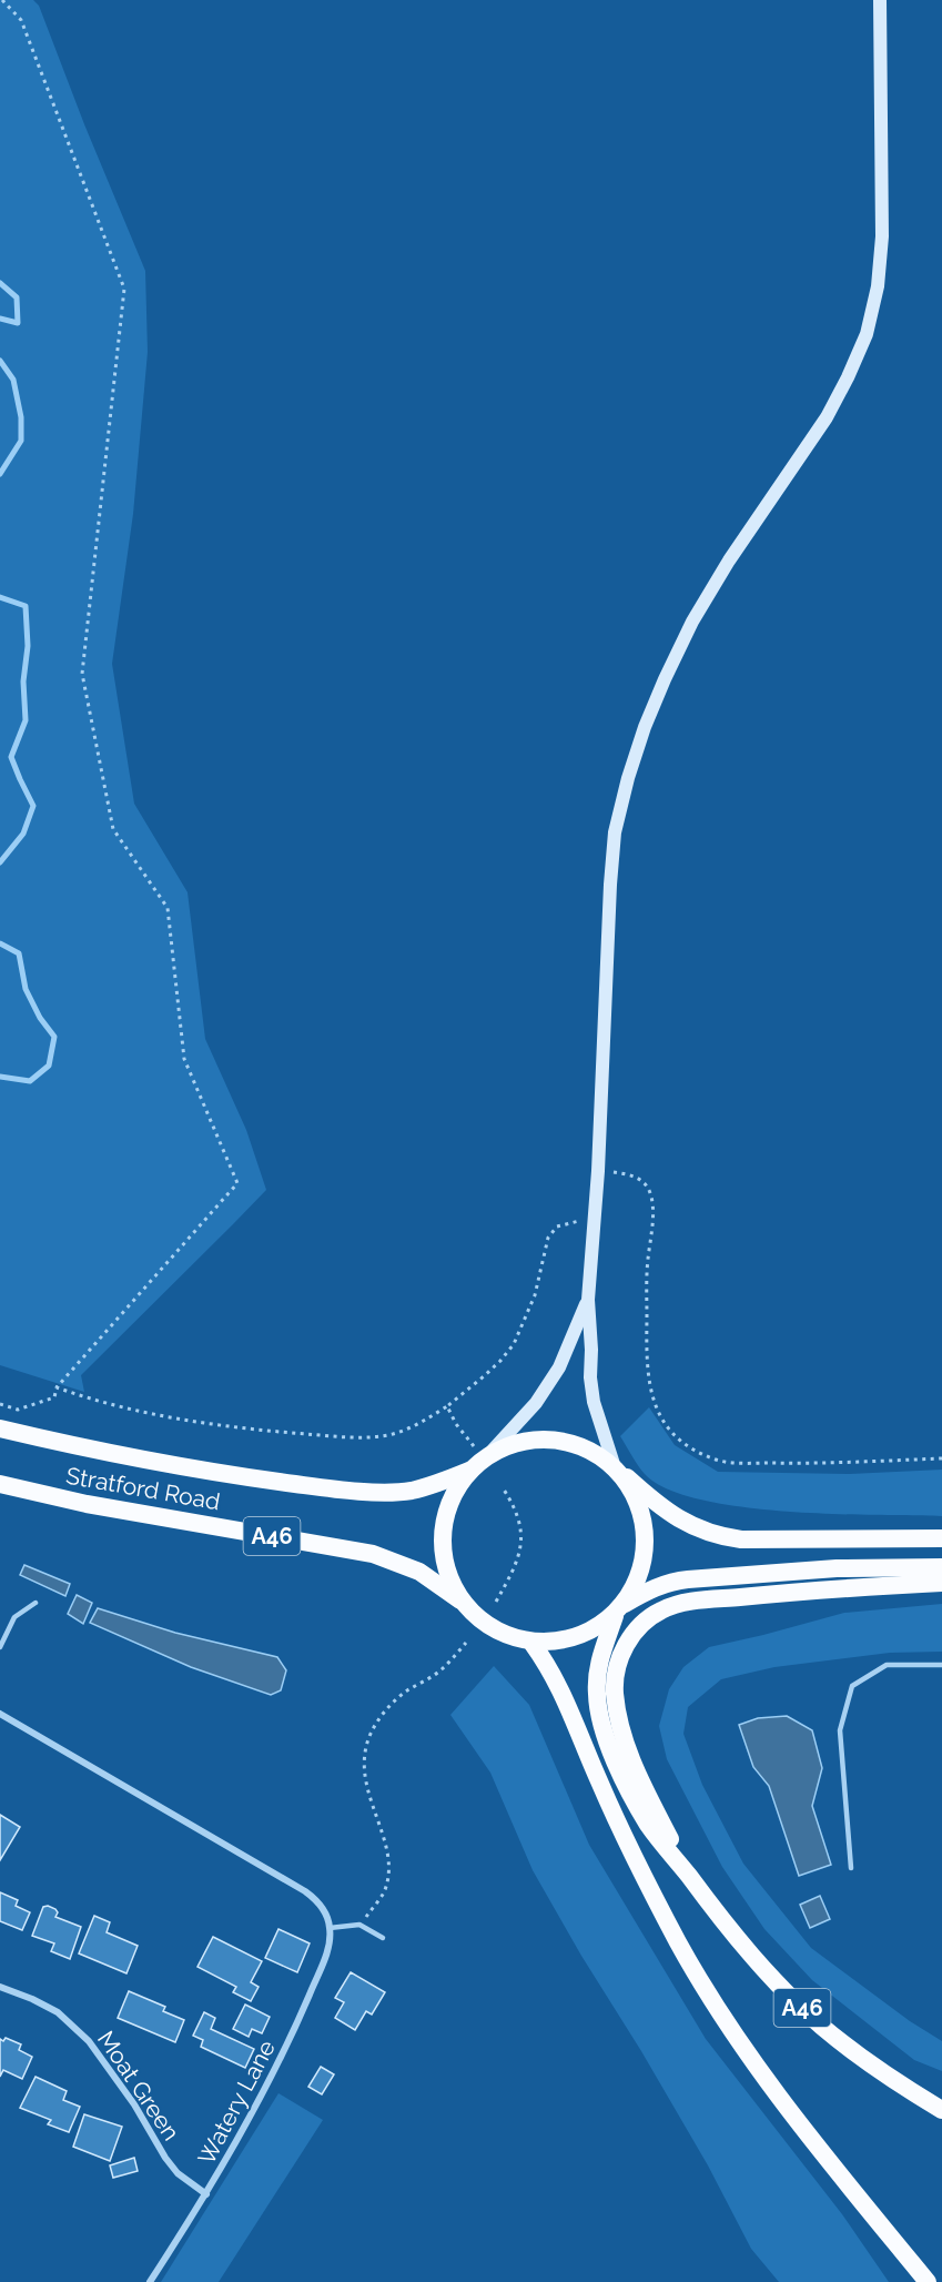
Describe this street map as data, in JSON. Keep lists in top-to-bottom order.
{
  "streets": {
    "highway": ["Stratford Road", "A46"],
    "street": ["Moat Green", "Watery Lane"]
  },
  "crossings": [
    ["Stratford Road", "A46"],
    ["Moat Green", "Watery Lane"]
  ]
}
